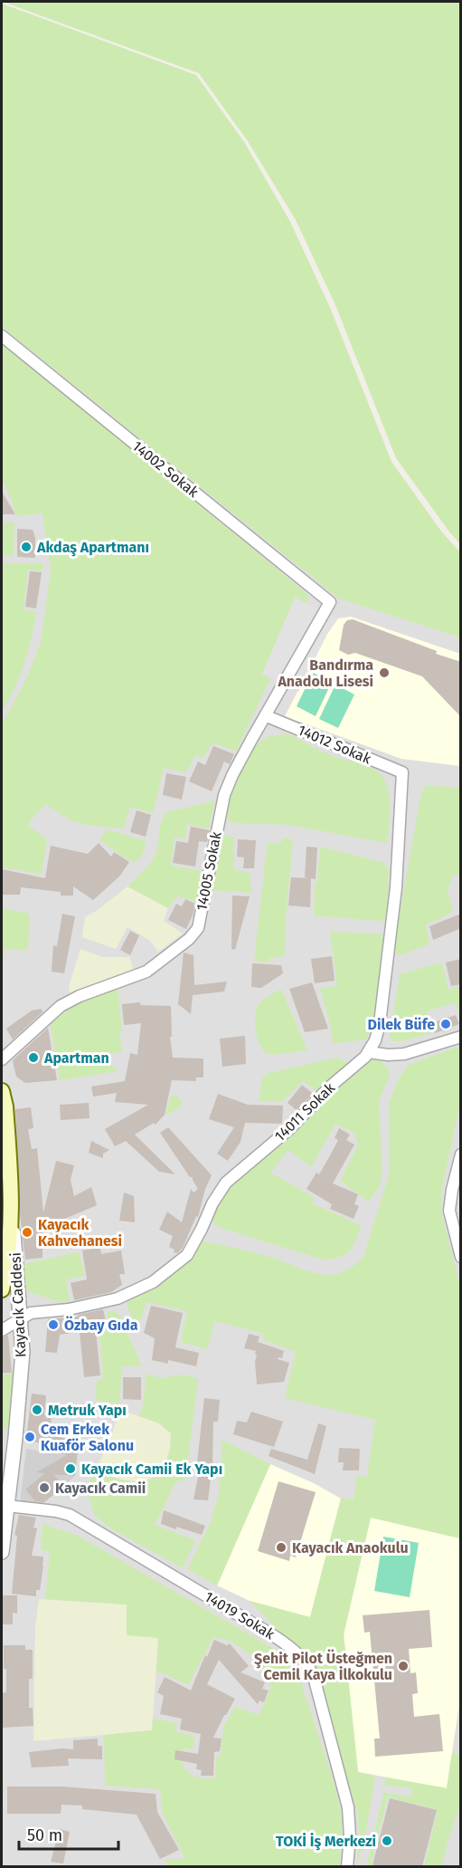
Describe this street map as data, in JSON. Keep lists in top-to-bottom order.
{
  "streets": {
    "main road": ["Kayacık Caddesi"],
    "street": [
      "14002 Sokak",
      "14012 Sokak",
      "14005 Sokak",
      "14011 Sokak",
      "14019 Sokak"
    ]
  },
  "crossings": [
    ["14002 Sokak", "14005 Sokak"],
    ["14012 Sokak", "14005 Sokak"],
    ["14012 Sokak", "14011 Sokak"],
    ["14011 Sokak", "Kayacık Caddesi"],
    ["Kayacık Caddesi", "14019 Sokak"]
  ],
  "places": [
    "Akdaş Apartmanı",
    "Bandırma Anadolu Lisesi",
    "Dilek Büfe",
    "Apartman",
    "Kayacık Kahvehanesi",
    "Özbay Gıda",
    "Metruk Yapı",
    "Cem Erkek Kuaför Salonu",
    "Kayacık Camii Ek Yapı",
    "Kayacık Camii",
    "Kayacık Anaokulu",
    "Şehit Pilot Üsteğmen Cemil Kaya İlkokulu",
    "TOKİ İş Merkezi"
  ],
  "scale_bar": "50 m"
}
